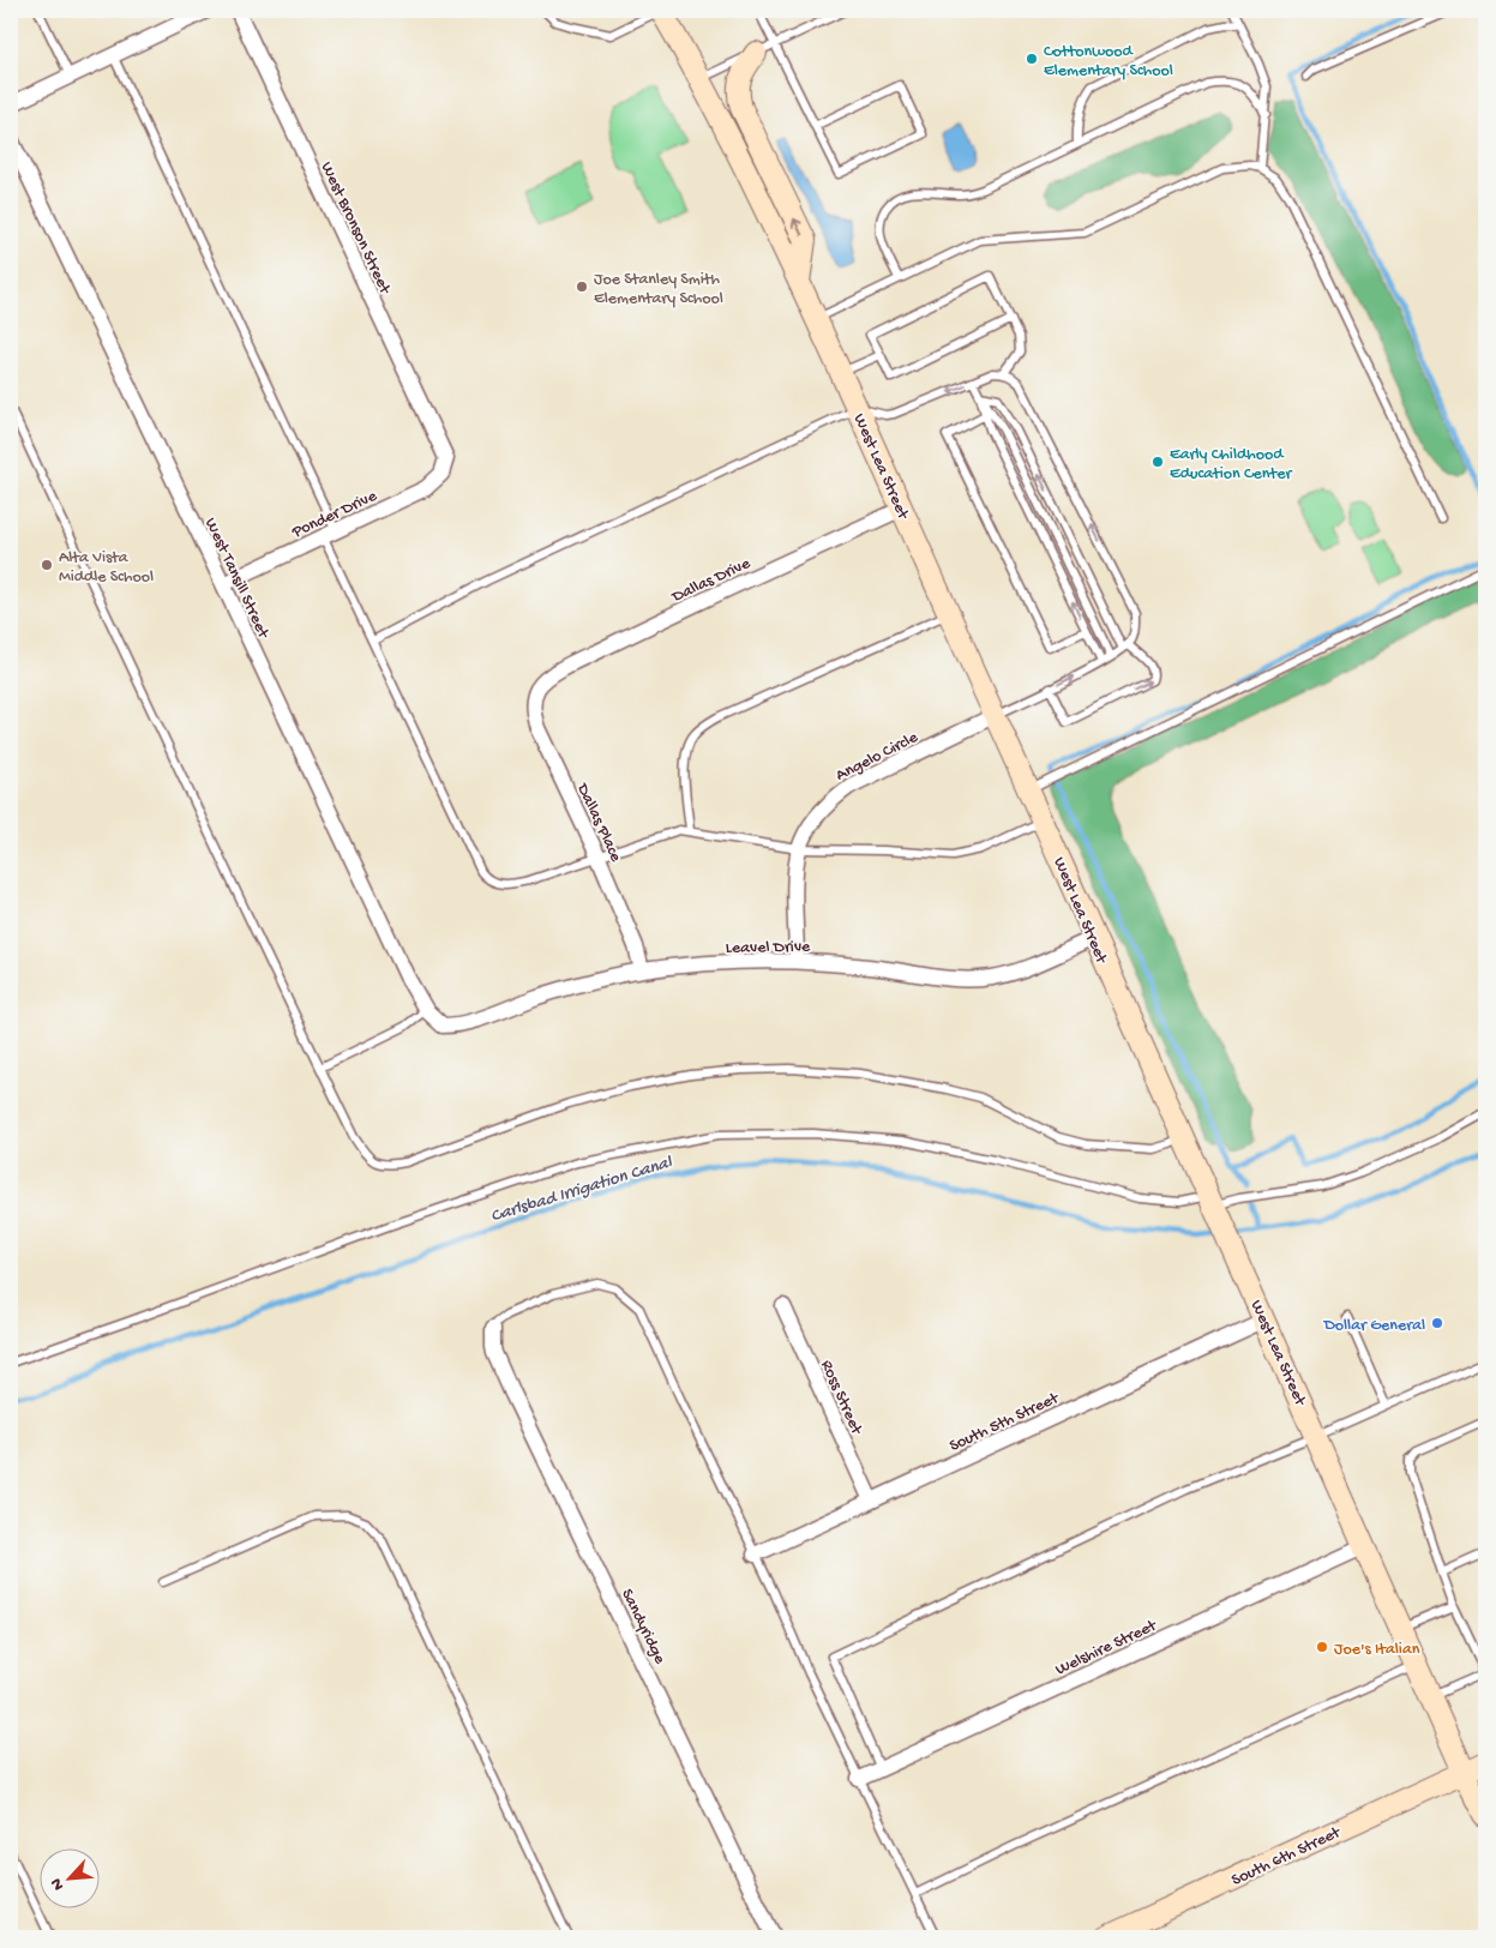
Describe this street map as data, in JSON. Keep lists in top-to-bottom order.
{
  "streets": {
    "main road": ["West Lea Street", "South 6th Street"],
    "street": [
      "West Bronson Street",
      "Ponder Drive",
      "West Tansill Street",
      "Dallas Drive",
      "Angelo Circle",
      "Dallas Place",
      "Leavel Drive",
      "Ross Street",
      "South 5th Street",
      "Sandyridge",
      "Welshire Street"
    ]
  },
  "crossings": [
    ["West Bronson Street", "Ponder Drive"],
    ["West Lea Street", "Dallas Drive"],
    ["West Lea Street", "Angelo Circle"],
    ["West Lea Street", "Leavel Drive"],
    ["West Lea Street", "South 5th Street"],
    ["West Lea Street", "Welshire Street"],
    ["West Lea Street", "South 6th Street"],
    ["Ponder Drive", "West Tansill Street"],
    ["West Tansill Street", "Leavel Drive"],
    ["Dallas Drive", "Dallas Place"],
    ["Angelo Circle", "Leavel Drive"],
    ["Dallas Place", "Leavel Drive"],
    ["Ross Street", "South 5th Street"]
  ],
  "water": ["Carlsbad Irrigation Canal"],
  "places": [
    "Cottonwood Elementary School",
    "Joe Stanley Smith Elementary School",
    "Early Childhood Education Center",
    "Alta Vista Middle School",
    "Dollar General",
    "Joe's Italian"
  ],
  "north": "bottom left"
}
